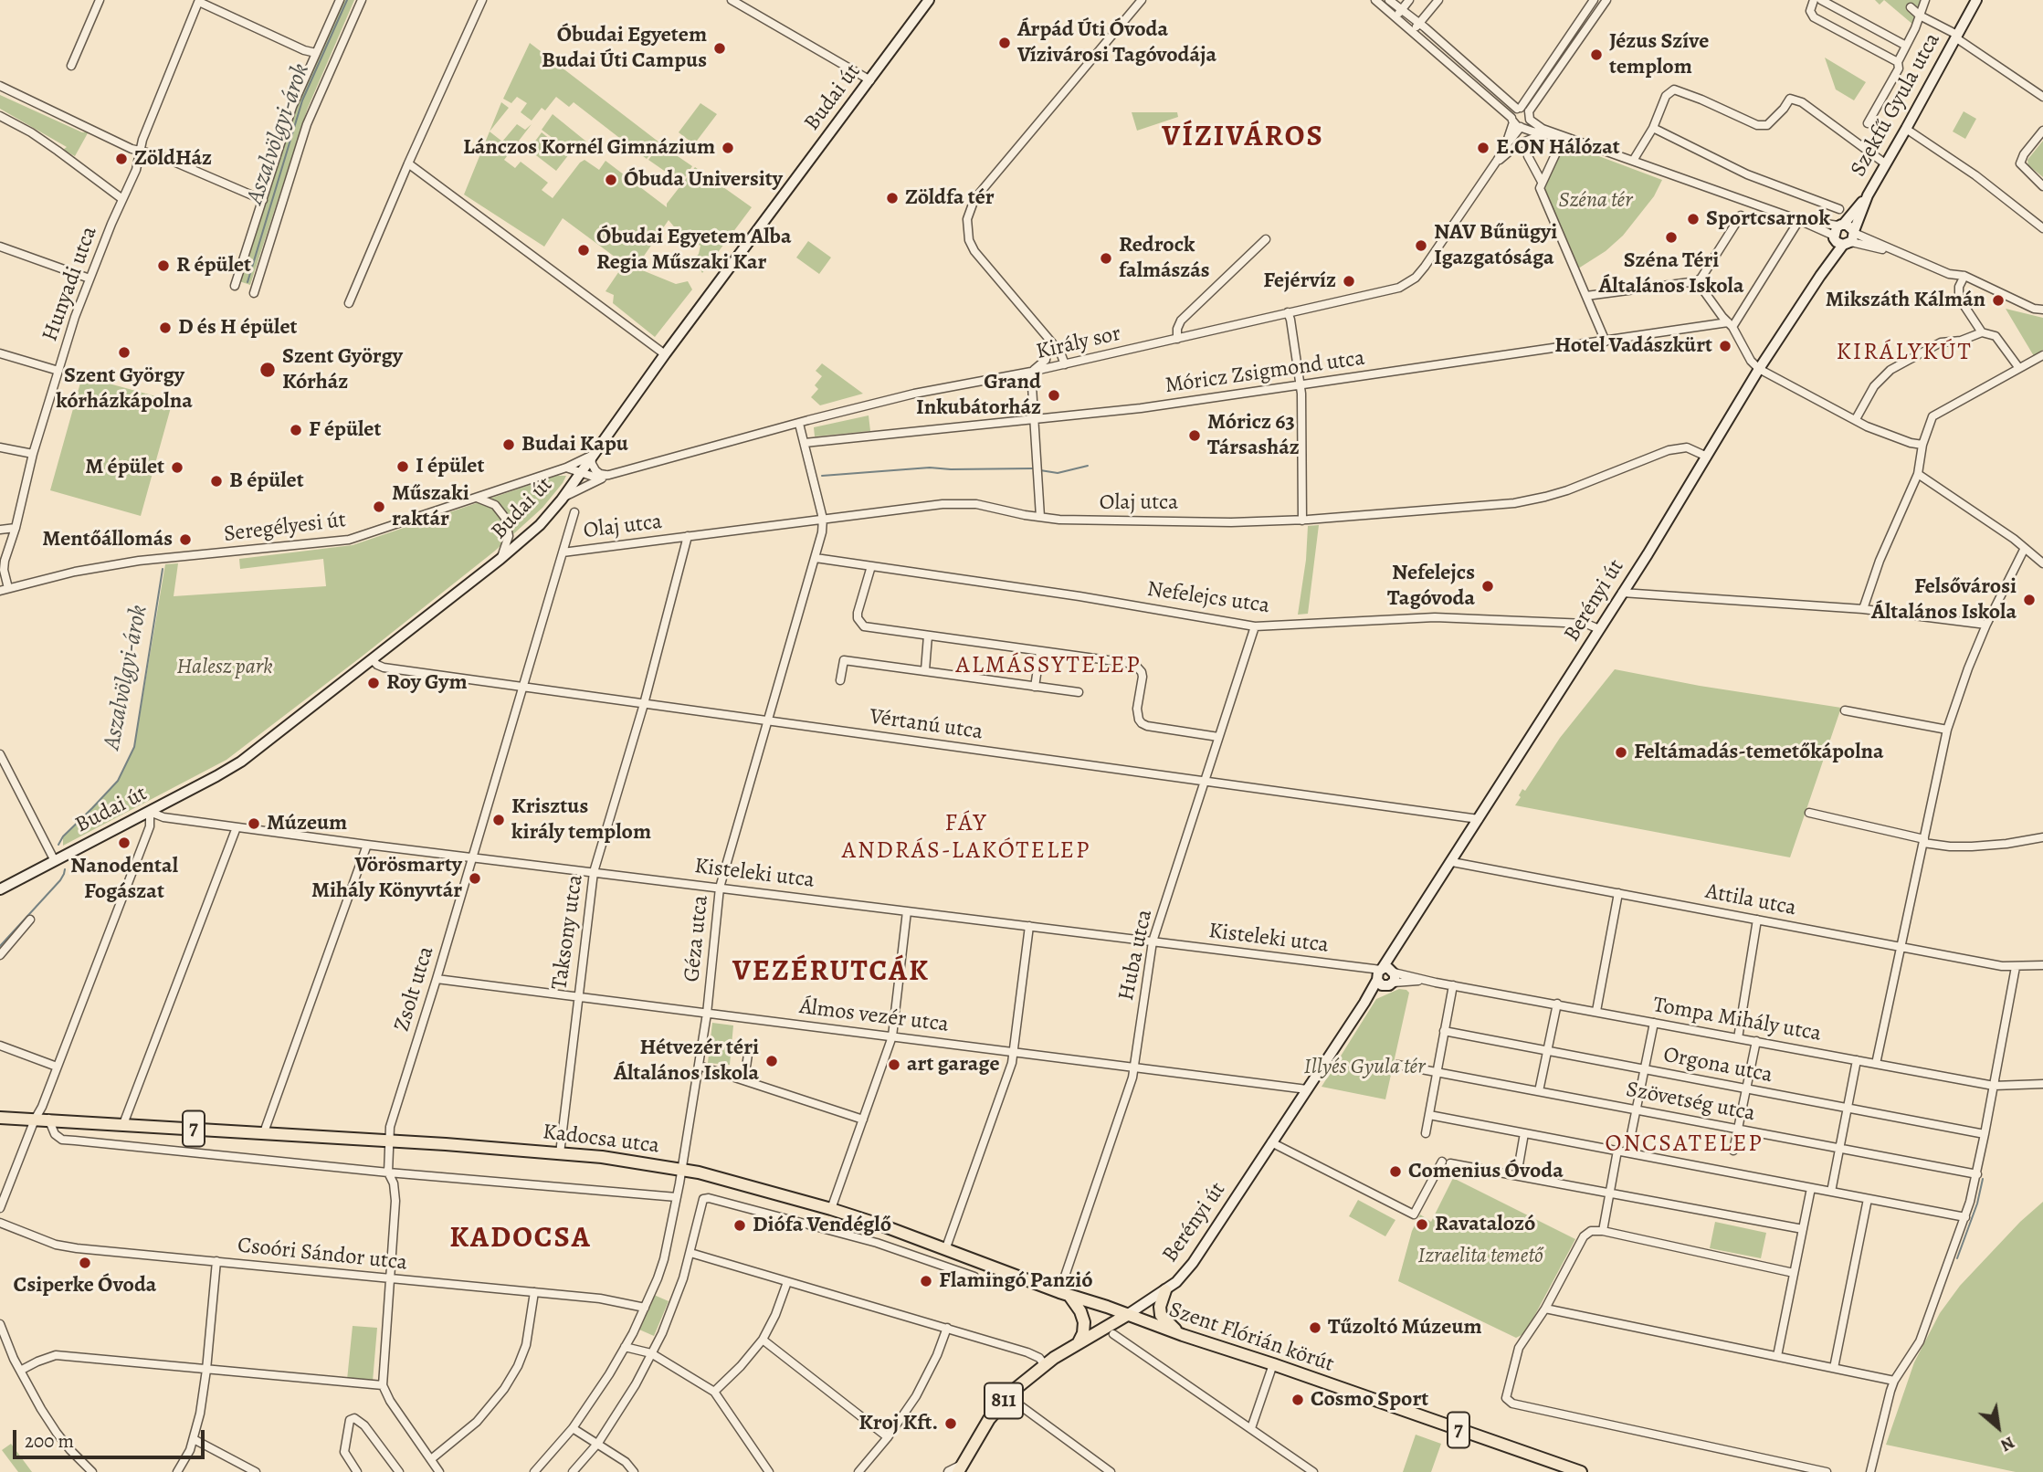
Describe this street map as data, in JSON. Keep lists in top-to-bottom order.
{
  "streets": {
    "main road": [
      "Budai út",
      "Szekfű Gyula utca",
      "Berényi út",
      "7",
      "Kadocsa utca",
      "Szent Flórián körút",
      "811"
    ],
    "street": [
      "Hunyadi utca",
      "Király sor",
      "Móricz Zsigmond utca",
      "Olaj utca",
      "Seregélyesi út",
      "Nefelejcs utca",
      "Vértanú utca",
      "Kisteleki utca",
      "Attila utca",
      "Taksony utca",
      "Géza utca",
      "Huba utca",
      "Zsolt utca",
      "Álmos vezér utca",
      "Tompa Mihály utca",
      "Orgona utca",
      "Szövetség utca",
      "Csoóri Sándor utca"
    ]
  },
  "crossings": [
    ["Budai út", "Király sor"],
    ["Budai út", "Seregélyesi út"],
    ["Budai út", "Vértanú utca"],
    ["Budai út", "Kisteleki utca"],
    ["Szekfű Gyula utca", "Berényi út"],
    ["Hunyadi utca", "Seregélyesi út"],
    ["Király sor", "Géza utca"],
    ["Móricz Zsigmond utca", "Géza utca"],
    ["Olaj utca", "Berényi út"],
    ["Olaj utca", "Taksony utca"],
    ["Olaj utca", "Géza utca"],
    ["Olaj utca", "Zsolt utca"],
    ["Nefelejcs utca", "Berényi út"],
    ["Nefelejcs utca", "Géza utca"],
    ["Nefelejcs utca", "Huba utca"],
    ["Berényi út", "Vértanú utca"],
    ["Berényi út", "Kisteleki utca"],
    ["Berényi út", "Attila utca"],
    ["Berényi út", "Álmos vezér utca"],
    ["Berényi út", "Tompa Mihály utca"],
    ["Berényi út", "Kadocsa utca"],
    ["Berényi út", "Szent Flórián körút"],
    ["Vértanú utca", "Taksony utca"],
    ["Vértanú utca", "Géza utca"],
    ["Vértanú utca", "Huba utca"],
    ["Vértanú utca", "Zsolt utca"],
    ["Kisteleki utca", "Taksony utca"],
    ["Kisteleki utca", "Géza utca"],
    ["Kisteleki utca", "Huba utca"],
    ["Kisteleki utca", "Zsolt utca"],
    ["Taksony utca", "Álmos vezér utca"],
    ["Taksony utca", "Kadocsa utca"],
    ["Géza utca", "Álmos vezér utca"],
    ["Géza utca", "Kadocsa utca"],
    ["Géza utca", "Csoóri Sándor utca"],
    ["Huba utca", "Álmos vezér utca"],
    ["Huba utca", "Kadocsa utca"],
    ["Zsolt utca", "Álmos vezér utca"],
    ["Zsolt utca", "Kadocsa utca"],
    ["Zsolt utca", "Csoóri Sándor utca"],
    ["Kadocsa utca", "Szent Flórián körút"]
  ],
  "districts": [
    "VÍZIVÁROS",
    "KIRÁLYKÚT",
    "ALMÁSSYTELEP",
    "FÁY ANDRÁS-LAKÓTELEP",
    "VEZÉRUTCÁK",
    "ONCSATELEP",
    "KADOCSA"
  ],
  "water": ["Aszalvölgyi-árok"],
  "parks": [
    "Széna tér",
    "Halesz park",
    "Illyés Gyula tér",
    "Izraelita temető"
  ],
  "places": [
    "Árpád Úti Óvoda Vízivárosi Tagóvodája",
    "Óbudai Egyetem Budai Úti Campus",
    "Jézus Szíve templom",
    "Lánczos Kornél Gimnázium",
    "E.ON Hálózat",
    "ZöldHáz",
    "Óbuda University",
    "Zöldfa tér",
    "Sportcsarnok",
    "Széna Téri Általános Iskola",
    "NAV Bűnügyi Igazgatósága",
    "Óbudai Egyetem Alba Regia Műszaki Kar",
    "Redrock falmászás",
    "R épület",
    "Fejérvíz",
    "Mikszáth Kálmán",
    "D és H épület",
    "Hotel Vadászkürt",
    "Szent György kórházkápolna",
    "Szent György Kórház",
    "Grand Inkubátorház",
    "F épület",
    "Móricz 63 Társasház",
    "Budai Kapu",
    "I épület",
    "M épület",
    "B épület",
    "Műszaki raktár",
    "Mentőállomás",
    "Nefelejcs Tagóvoda",
    "Felsővárosi Általános Iskola",
    "Roy Gym",
    "Feltámadás-temetőkápolna",
    "Krisztus király templom",
    "Múzeum",
    "Nanodental Fogászat",
    "Vörösmarty Mihály Könyvtár",
    "Hétvezér téri Általános Iskola",
    "art garage",
    "Comenius Óvoda",
    "Ravatalozó",
    "Diófa Vendéglő",
    "Csiperke Óvoda",
    "Flamingó Panzió",
    "Tűzoltó Múzeum",
    "Cosmo Sport",
    "Kroj Kft."
  ],
  "scale_bar": "200 m",
  "north": "bottom right"
}
